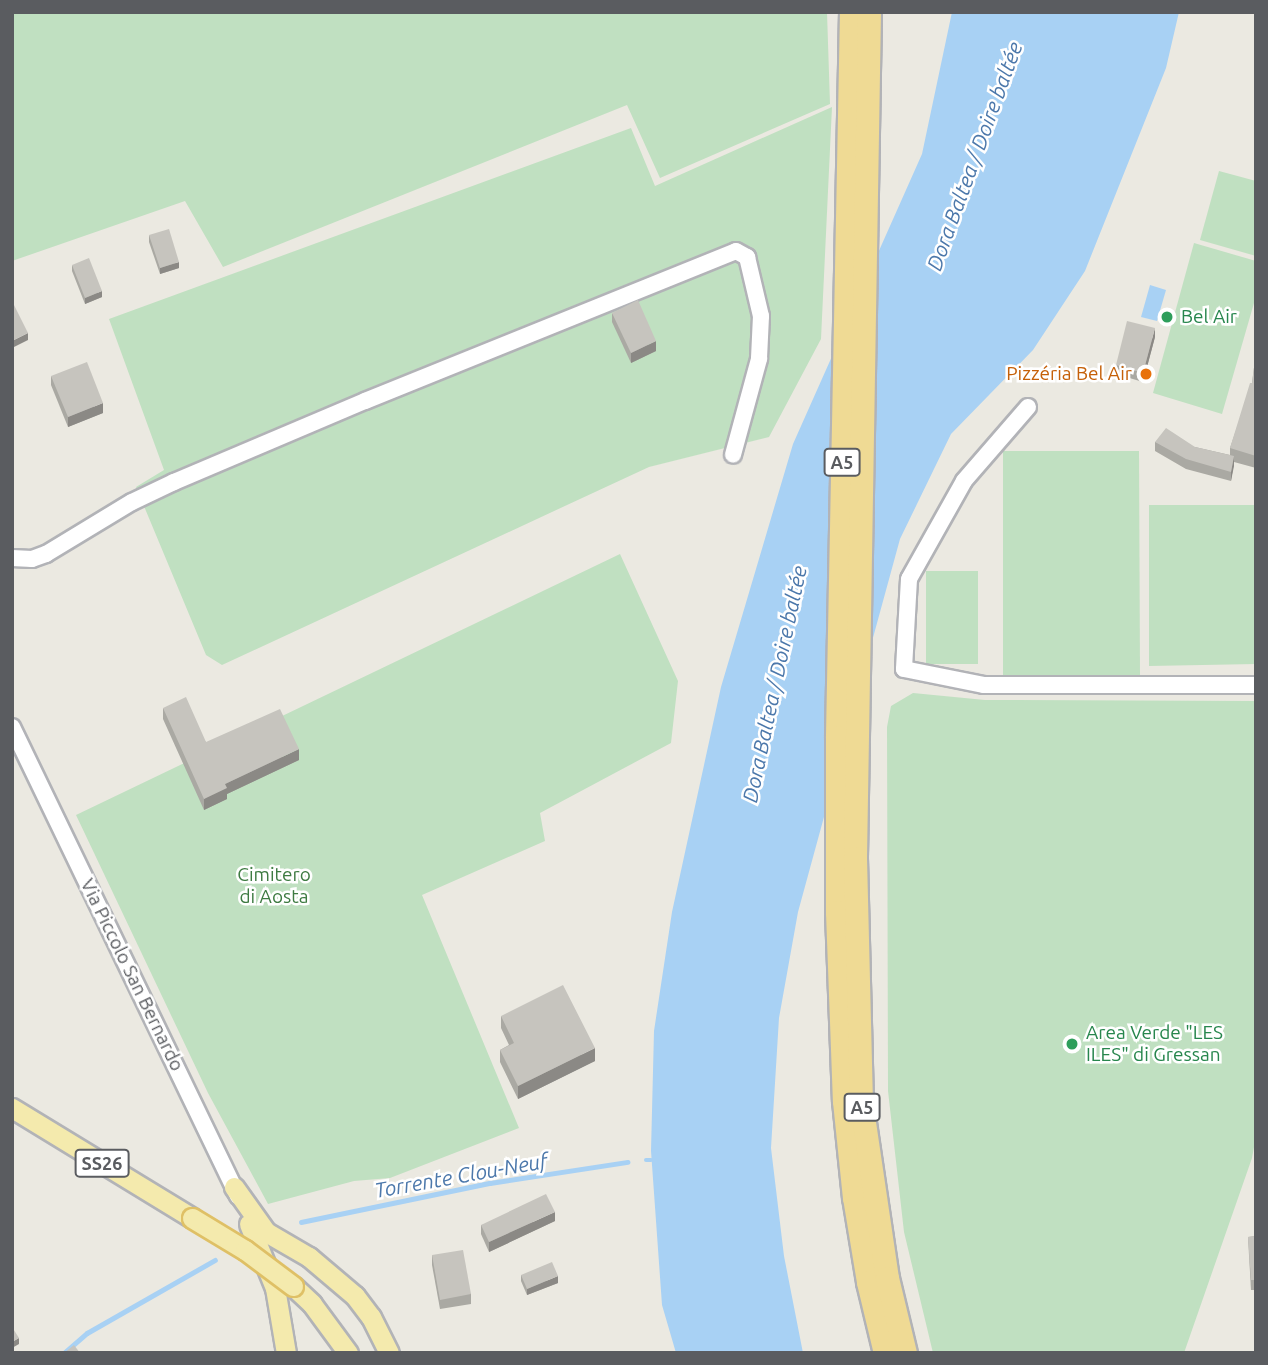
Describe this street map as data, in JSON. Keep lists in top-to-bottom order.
{
  "streets": {
    "highway": ["A5"],
    "main road": ["SS26"],
    "street": ["Via Piccolo San Bernardo"]
  },
  "water": ["Dora Baltea / Doire baltée", "Torrente Clou-Neuf"],
  "parks": ["Cimitero di Aosta"],
  "places": ["Bel Air", "Pizzéria Bel Air", "Area Verde \"LES ILES\" di Gressan"]
}
